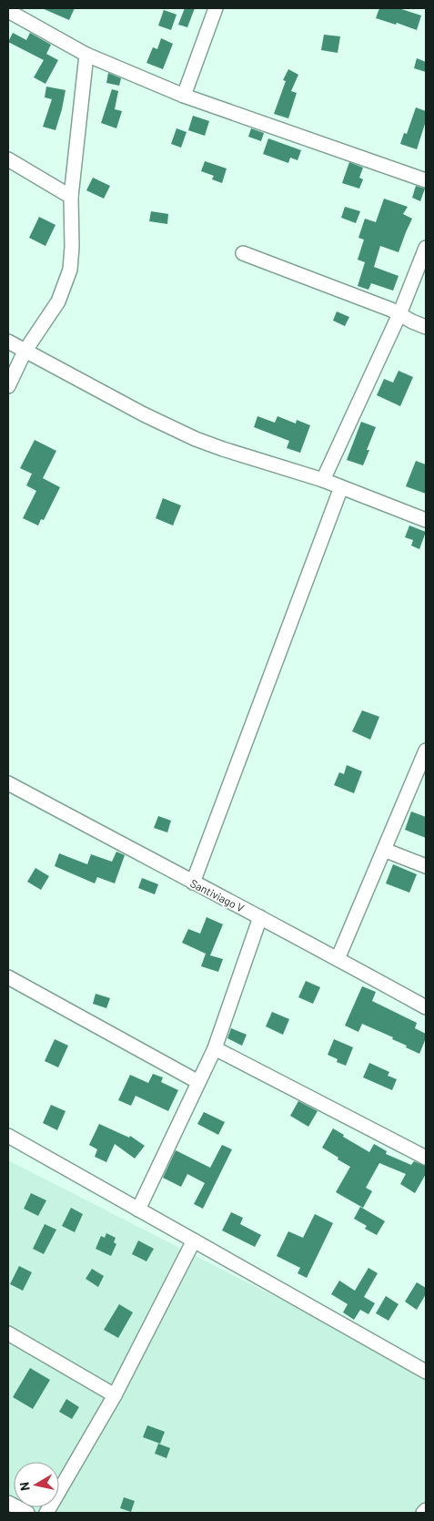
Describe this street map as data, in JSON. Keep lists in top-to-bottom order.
{
  "streets": {
    "street": ["Santiviago V"]
  },
  "north": "left"
}
